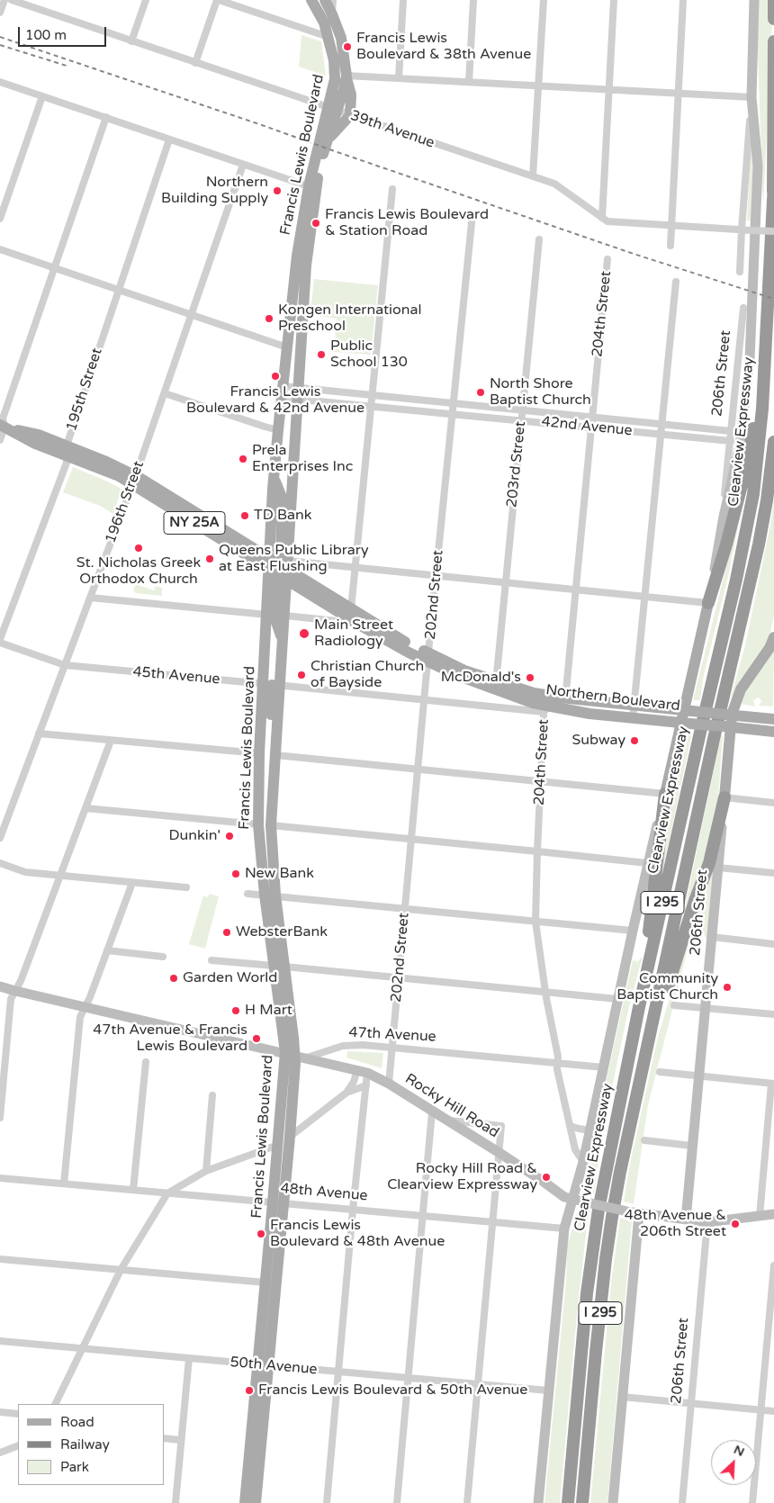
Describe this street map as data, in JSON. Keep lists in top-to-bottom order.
{
  "streets": {
    "highway": ["Clearview Expressway", "I 295"],
    "main road": [
      "Francis Lewis Boulevard",
      "206th Street",
      "NY 25A",
      "Northern Boulevard"
    ],
    "street": [
      "39th Avenue",
      "204th Street",
      "195th Street",
      "42nd Avenue",
      "203rd Street",
      "196th Street",
      "202nd Street",
      "45th Avenue",
      "47th Avenue",
      "Rocky Hill Road",
      "48th Avenue",
      "50th Avenue"
    ]
  },
  "crossings": [
    ["39th Avenue", "Francis Lewis Boulevard"],
    ["Francis Lewis Boulevard", "42nd Avenue"],
    ["Francis Lewis Boulevard", "45th Avenue"],
    ["Francis Lewis Boulevard", "Northern Boulevard"],
    ["Francis Lewis Boulevard", "48th Avenue"],
    ["Francis Lewis Boulevard", "50th Avenue"],
    ["204th Street", "42nd Avenue"],
    ["204th Street", "Clearview Expressway"],
    ["204th Street", "45th Avenue"],
    ["204th Street", "Northern Boulevard"],
    ["204th Street", "47th Avenue"],
    ["206th Street", "42nd Avenue"],
    ["206th Street", "Clearview Expressway"],
    ["206th Street", "Northern Boulevard"],
    ["195th Street", "Northern Boulevard"],
    ["42nd Avenue", "Clearview Expressway"],
    ["42nd Avenue", "203rd Street"],
    ["42nd Avenue", "202nd Street"],
    ["Clearview Expressway", "Northern Boulevard"],
    ["Clearview Expressway", "47th Avenue"],
    ["Clearview Expressway", "Rocky Hill Road"],
    ["Clearview Expressway", "48th Avenue"],
    ["Clearview Expressway", "50th Avenue"],
    ["203rd Street", "Northern Boulevard"],
    ["196th Street", "45th Avenue"],
    ["196th Street", "Northern Boulevard"],
    ["202nd Street", "45th Avenue"],
    ["202nd Street", "Northern Boulevard"],
    ["202nd Street", "47th Avenue"],
    ["202nd Street", "Rocky Hill Road"],
    ["45th Avenue", "Northern Boulevard"],
    ["47th Avenue", "Rocky Hill Road"]
  ],
  "places": [
    "Francis Lewis Boulevard & 38th Avenue",
    "Northern Building Supply",
    "Francis Lewis Boulevard & Station Road",
    "Kongen International Preschool",
    "Public School 130",
    "Francis Lewis Boulevard & 42nd Avenue",
    "North Shore Baptist Church",
    "Prela Enterprises Inc",
    "TD Bank",
    "St. Nicholas Greek Orthodox Church",
    "Queens Public Library at East Flushing",
    "Main Street Radiology",
    "Christian Church of Bayside",
    "McDonald's",
    "Subway",
    "Dunkin'",
    "New Bank",
    "WebsterBank",
    "Garden World",
    "Community Baptist Church",
    "H Mart",
    "47th Avenue & Francis Lewis Boulevard",
    "Rocky Hill Road & Clearview Expressway",
    "48th Avenue & 206th Street",
    "Francis Lewis Boulevard & 48th Avenue",
    "Francis Lewis Boulevard & 50th Avenue"
  ],
  "legend": ["Road", "Railway", "Park"],
  "scale_bar": "100 m",
  "north": "top right"
}
